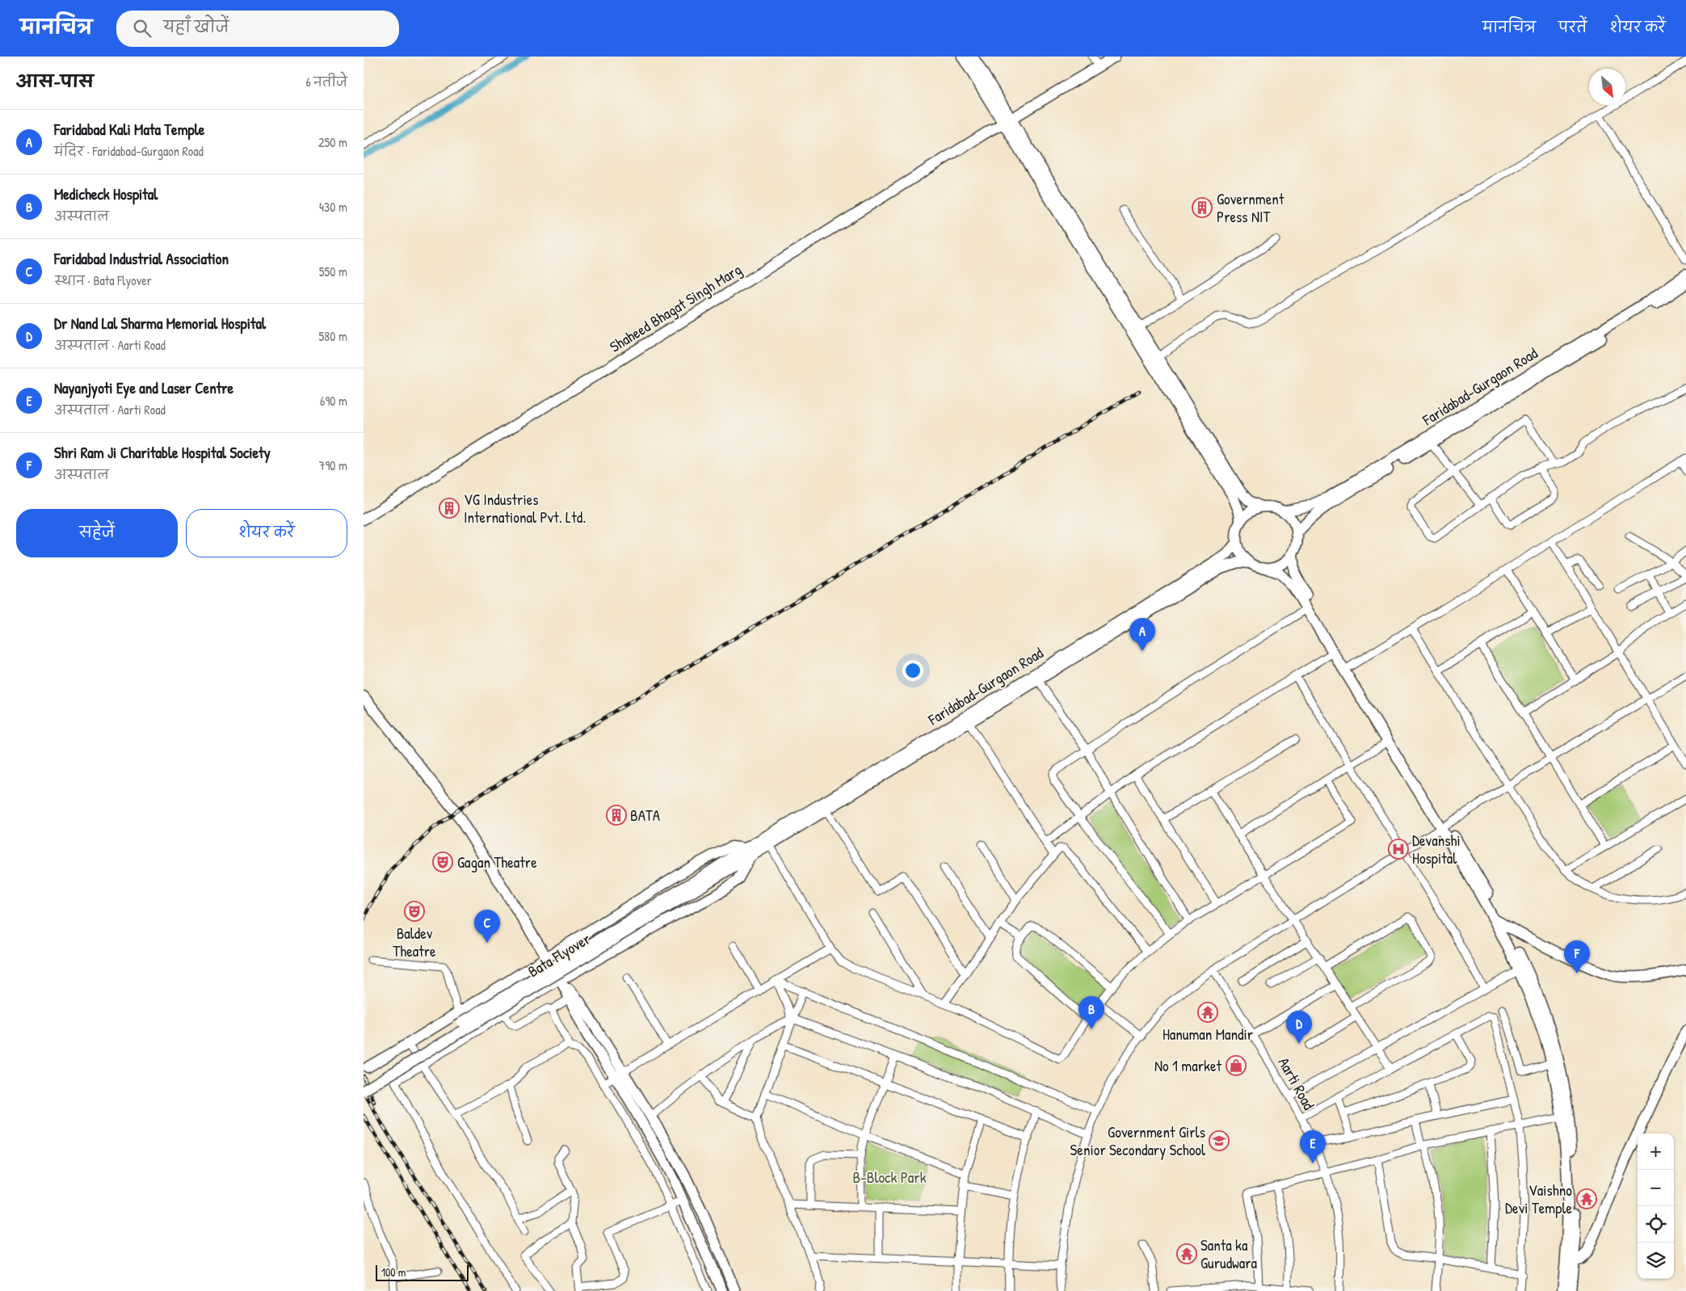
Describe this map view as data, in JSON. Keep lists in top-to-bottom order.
{
  "streets": {
    "street": [
      "Shaheed Bhagat Singh Marg",
      "Faridabad-Gurgaon Road",
      "Bata Flyover",
      "Aarti Road"
    ]
  },
  "crossings": [
    ["Faridabad-Gurgaon Road", "Bata Flyover"]
  ],
  "parks": ["B-Block Park"],
  "places": {
    "building": ["Government Press NIT", "VG Industries International Pvt. Ltd.", "BATA"],
    "hospital": ["Devanshi Hospital"],
    "theatre": ["Gagan Theatre", "Baldev Theatre"],
    "temple": ["Hanuman Mandir", "Vaishno Devi Temple", "Santa ka Gurudwara"],
    "shop": ["No 1 market"],
    "school or university": ["Government Girls Senior Secondary School"]
  },
  "scale_bar": "100 m",
  "north": "bottom right",
  "page": {
    "header": "मानचित्र",
    "search": "यहाँ खोजें",
    "nav": ["मानचित्र", "परतें", "शेयर करें"],
    "heading": ["आस-पास", "6 नतीजे"],
    "list": [
      {
        "mark": "A",
        "name": "Faridabad Kali Mata Temple",
        "note": "मंदिर · Faridabad-Gurgaon Road",
        "value": "250 m"
      },
      {
        "mark": "B",
        "name": "Medicheck Hospital",
        "note": "अस्पताल",
        "value": "430 m"
      },
      {
        "mark": "C",
        "name": "Faridabad Industrial Association",
        "note": "स्थान · Bata Flyover",
        "value": "550 m"
      },
      {
        "mark": "D",
        "name": "Dr Nand Lal Sharma Memorial Hospital",
        "note": "अस्पताल · Aarti Road",
        "value": "580 m"
      },
      {
        "mark": "E",
        "name": "Nayanjyoti Eye and Laser Centre",
        "note": "अस्पताल · Aarti Road",
        "value": "690 m"
      },
      {
        "mark": "F",
        "name": "Shri Ram Ji Charitable Hospital Society",
        "note": "अस्पताल",
        "value": "790 m"
      }
    ],
    "buttons": ["सहेजें", "शेयर करें"],
    "pins": [
      "A",
      "C",
      "F",
      "B",
      "D",
      "E"
    ],
    "map_buttons": ["+", "−"],
    "scale": "100 m"
  }
}
